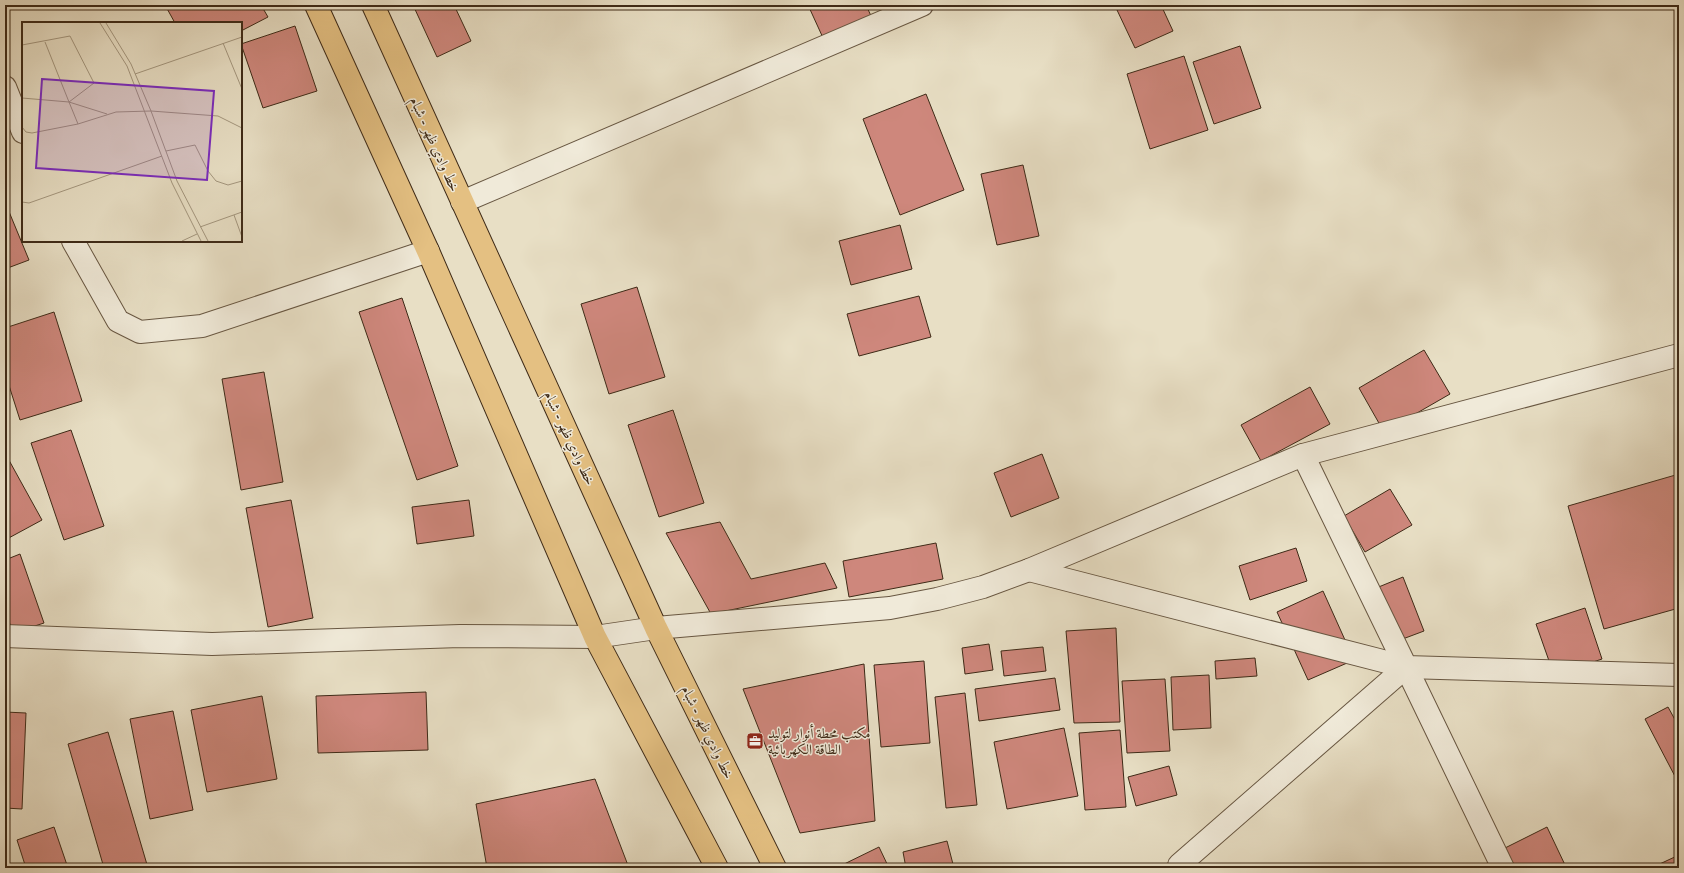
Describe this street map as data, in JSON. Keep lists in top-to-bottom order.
{
  "streets": {
    "main road": ["خط وادي ظهر - شبام"]
  },
  "places": {
    "office": ["مكتب محطة أنوار لتوليد الطاقة الكهربائية"]
  }
}
